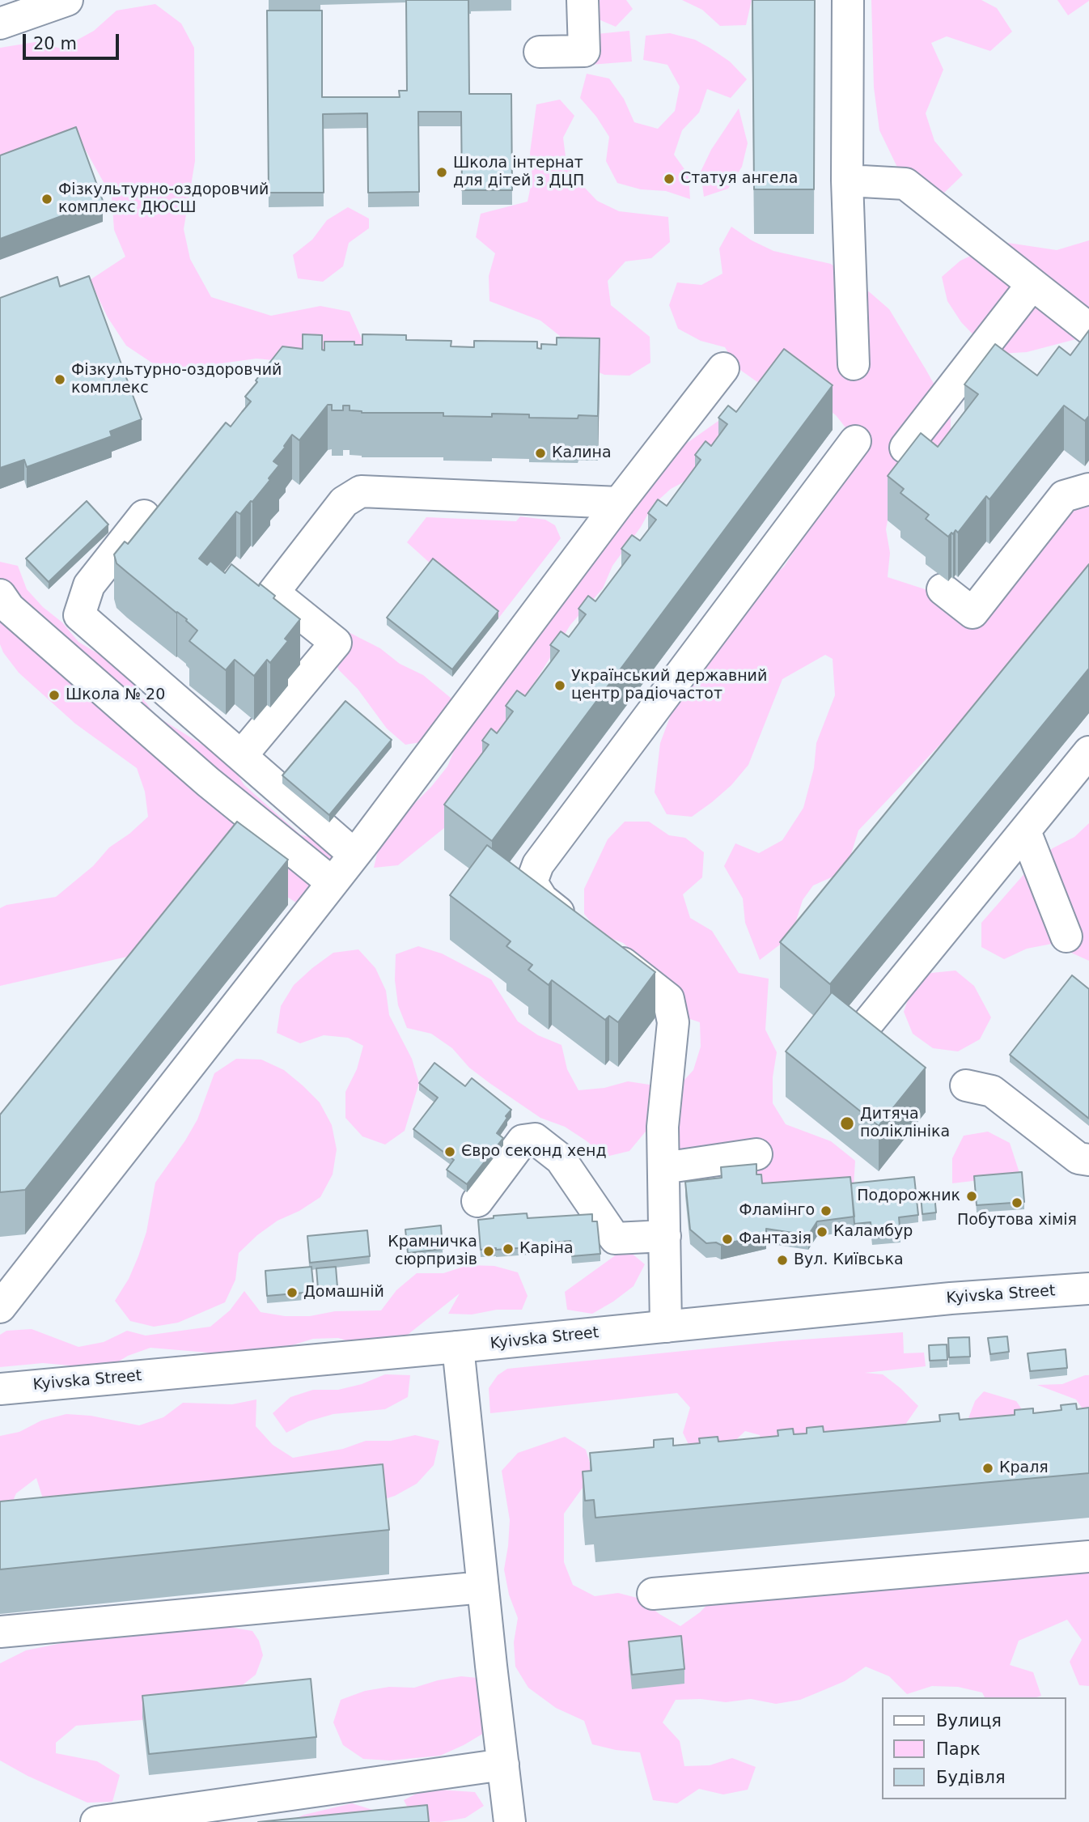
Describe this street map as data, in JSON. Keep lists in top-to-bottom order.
{
  "streets": {
    "main road": ["Kyivska Street"]
  },
  "places": [
    "Школа інтернат для дітей з ДЦП",
    "Статуя ангела",
    "Фізкультурно-оздоровчий комплекс ДЮСШ",
    "Фізкультурно-оздоровчий комплекс",
    "Калина",
    "Український державний центр радіочастот",
    "Школа № 20",
    "Дитяча поліклініка",
    "Євро секонд хенд",
    "Подорожник",
    "Побутова хімія",
    "Фламінго",
    "Каламбур",
    "Фантазія",
    "Каріна",
    "Крамничка сюрпризів",
    "Вул. Київська",
    "Домашній",
    "Краля"
  ],
  "legend": ["Вулиця", "Парк", "Будівля"],
  "scale_bar": "20 m"
}
